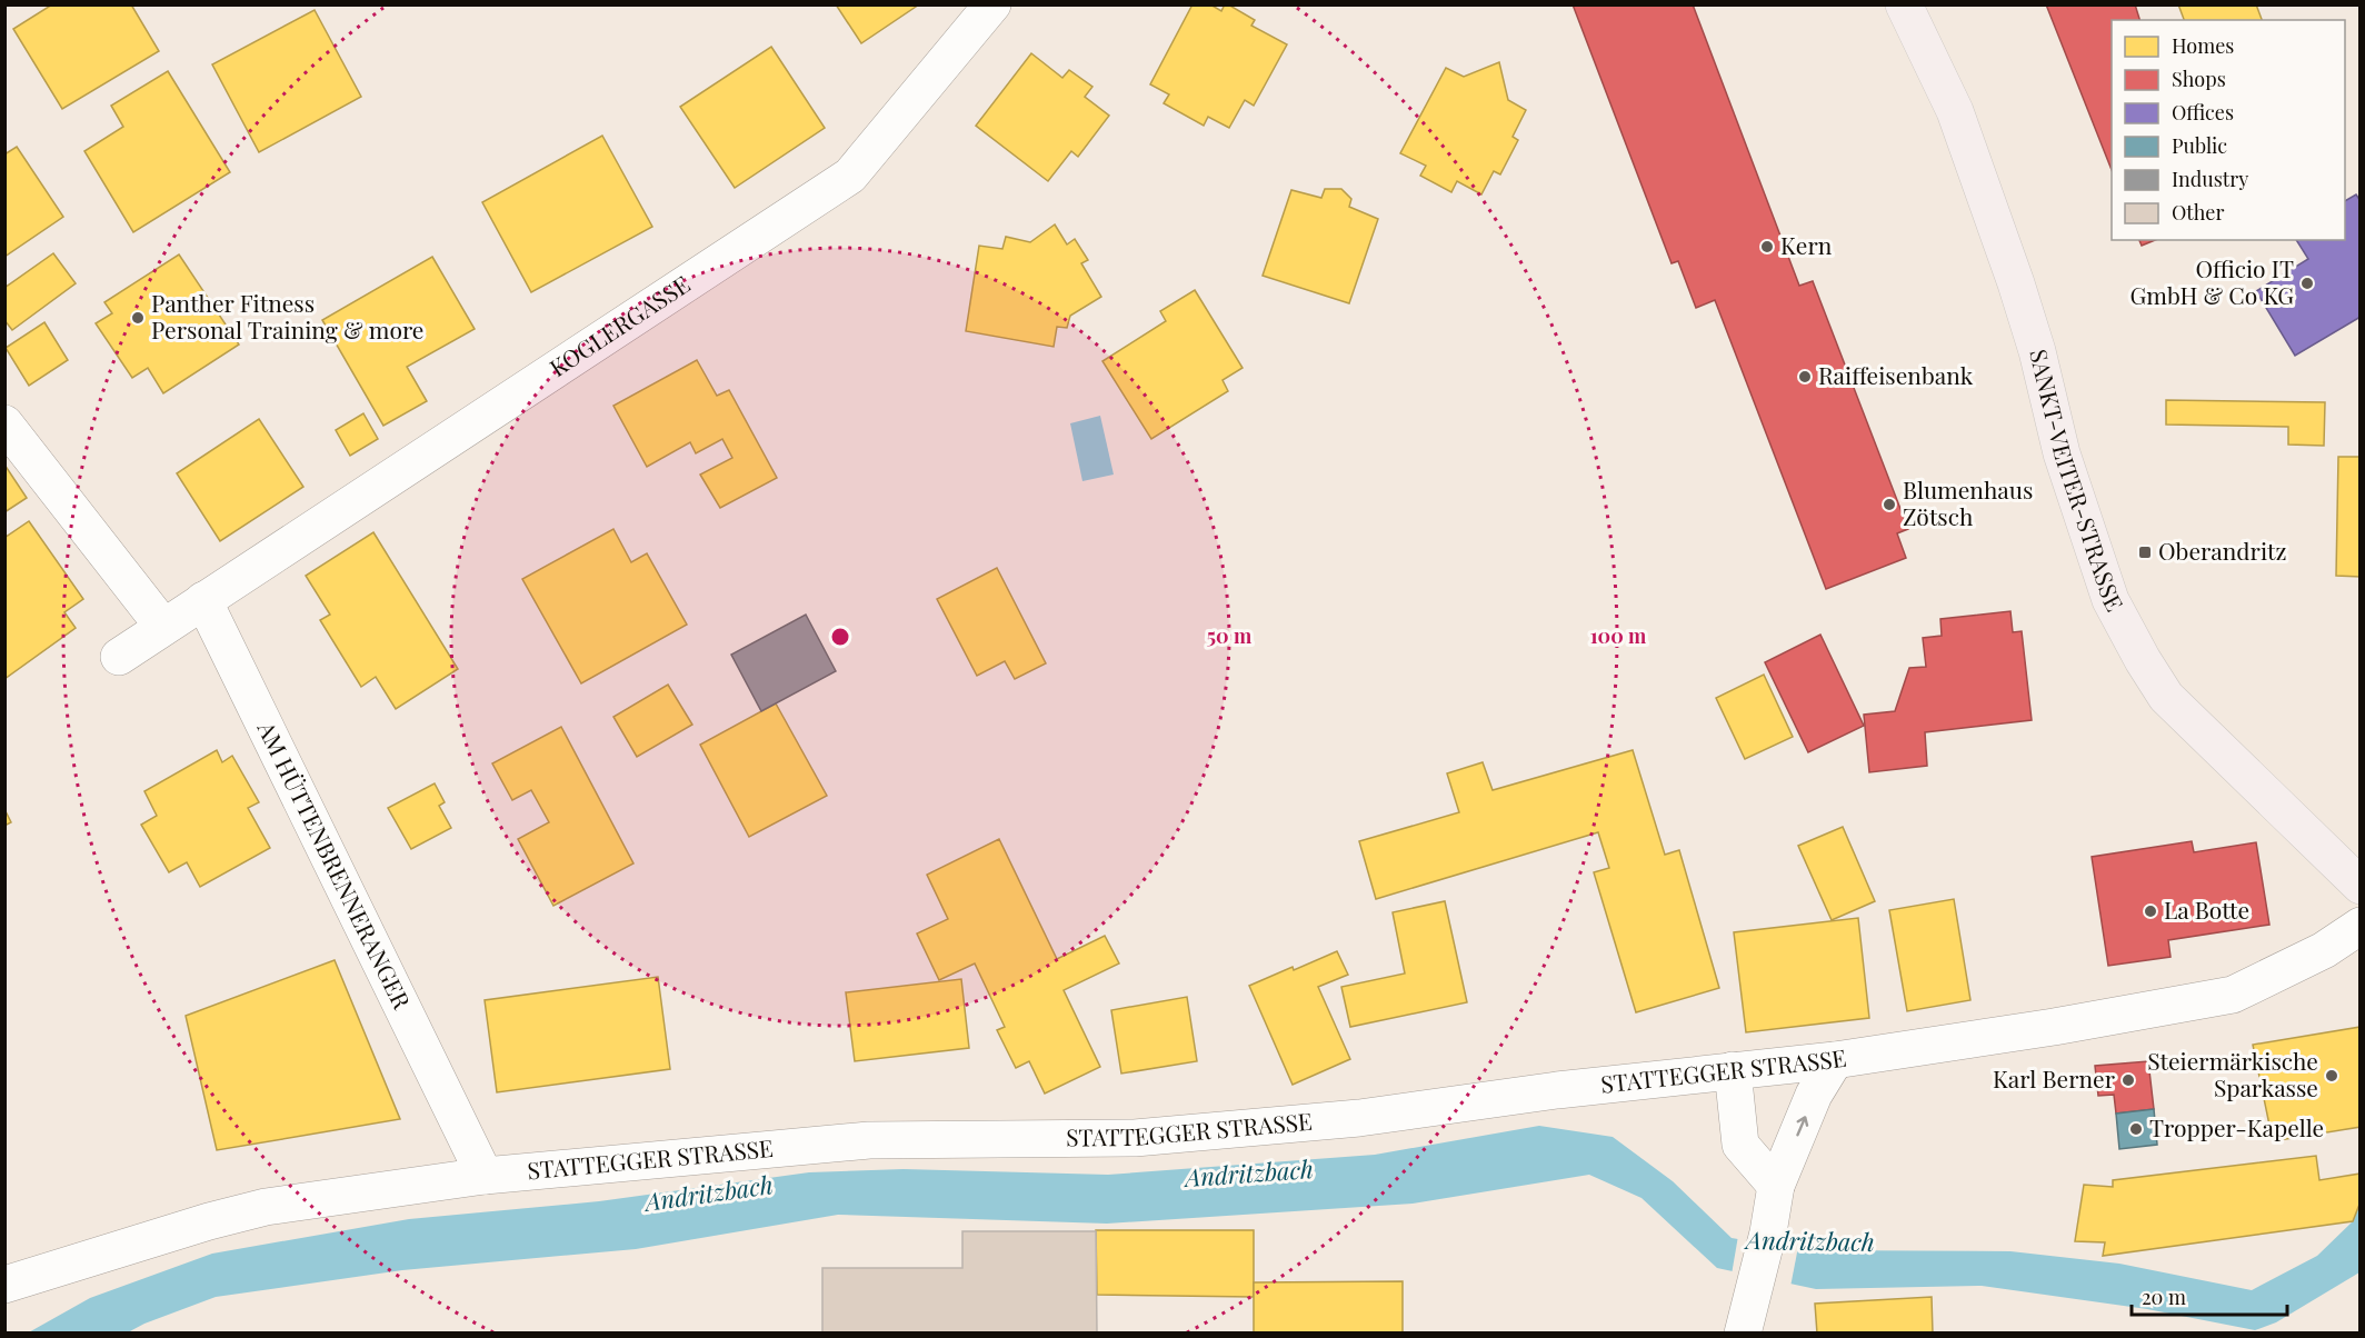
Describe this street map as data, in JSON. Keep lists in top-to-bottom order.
{
  "streets": {
    "main road": ["SANKT-VEITER-STRASSE"],
    "street": ["KOGLERGASSE", "AM HÜTTENBRENNERANGER", "STATTEGGER STRASSE"]
  },
  "crossings": [
    ["KOGLERGASSE", "AM HÜTTENBRENNERANGER"],
    ["AM HÜTTENBRENNERANGER", "STATTEGGER STRASSE"]
  ],
  "water": ["Andritzbach"],
  "places": {
    "other": [
      "Kern",
      "Officio IT GmbH & Co KG",
      "Panther Fitness Personal Training & more",
      "Raiffeisenbank",
      "Blumenhaus Zötsch",
      "La Botte",
      "Steiermärkische Sparkasse",
      "Karl Berner",
      "Tropper-Kapelle"
    ],
    "transit": ["Oberandritz"]
  },
  "legend": [
    "Homes",
    "Shops",
    "Offices",
    "Public",
    "Industry",
    "Other"
  ],
  "scale_bar": "20 m",
  "rings": ["50 m", "100 m"]
}
